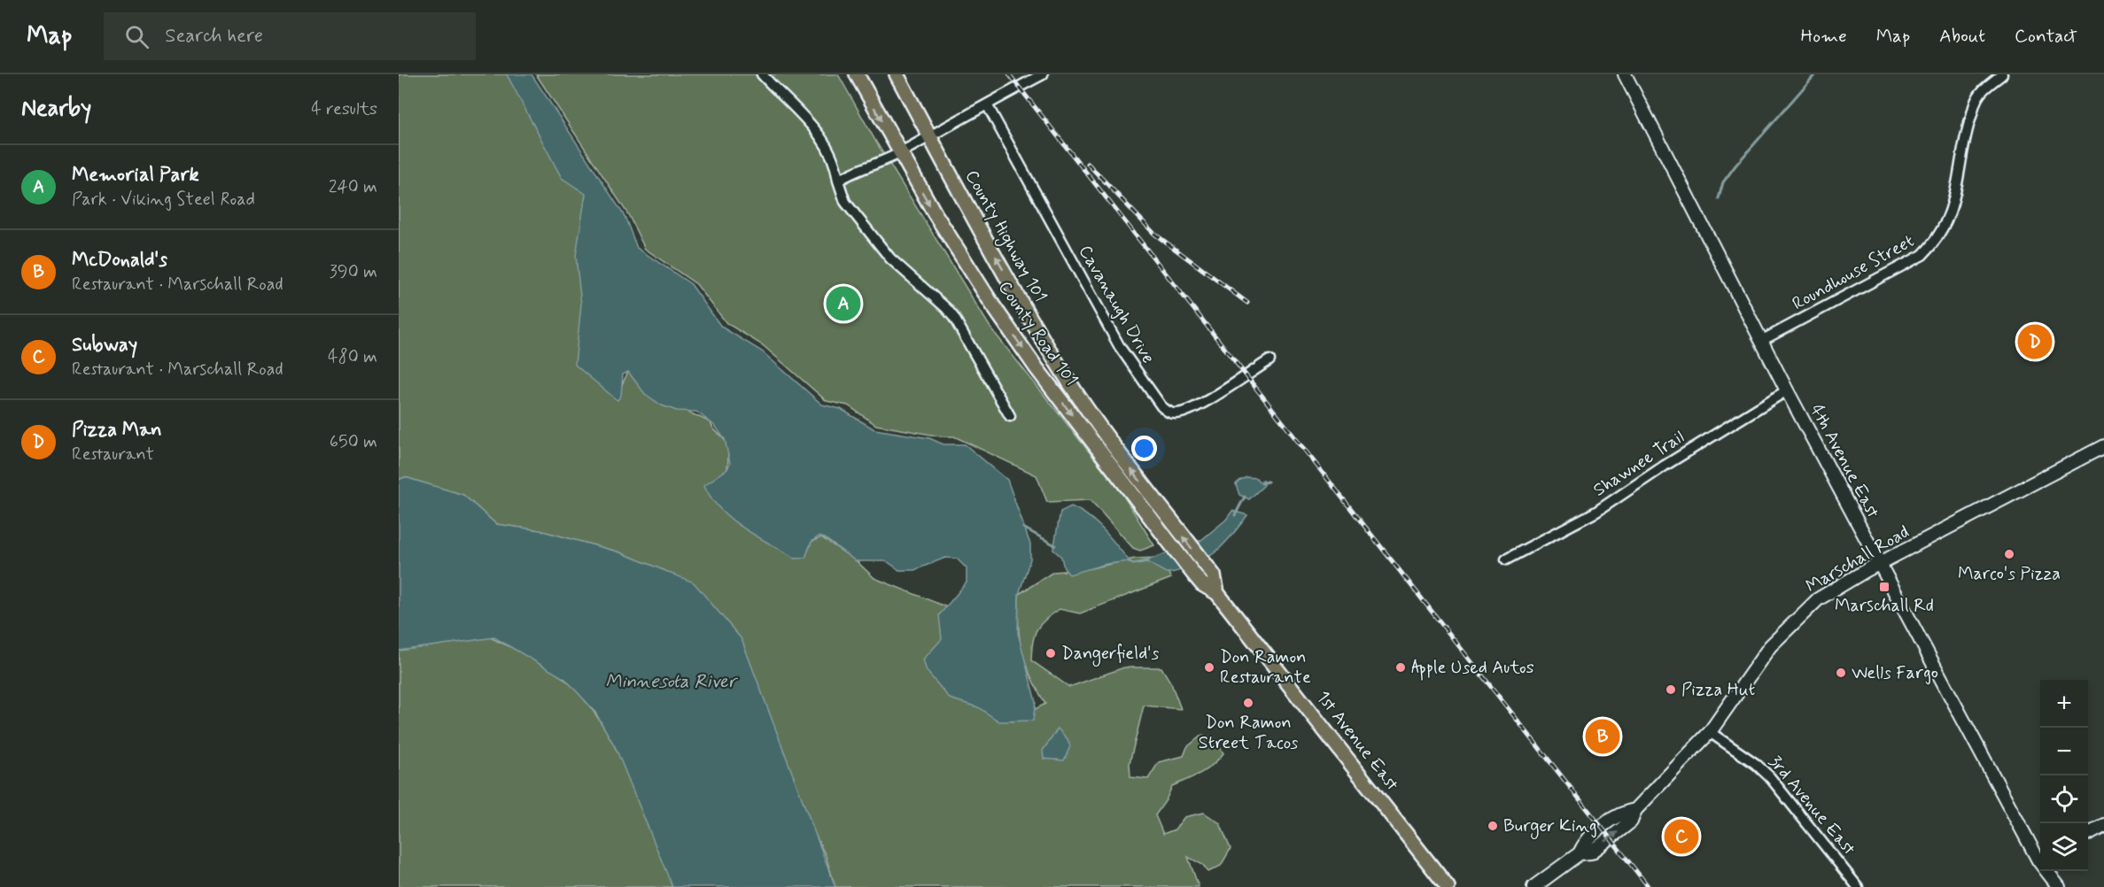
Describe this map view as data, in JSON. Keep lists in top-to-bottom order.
{
  "streets": {
    "main road": ["County Highway 101", "County Road 101", "1st Avenue East"],
    "street": [
      "Roundhouse Street",
      "Cavanaugh Drive",
      "4th Avenue East",
      "Shawnee Trail",
      "Marschall Road",
      "3rd Avenue East"
    ]
  },
  "crossings": [
    ["County Highway 101", "County Road 101"],
    ["County Highway 101", "1st Avenue East"],
    ["Roundhouse Street", "4th Avenue East"],
    ["County Road 101", "1st Avenue East"],
    ["4th Avenue East", "Shawnee Trail"],
    ["4th Avenue East", "Marschall Road"],
    ["Marschall Road", "3rd Avenue East"]
  ],
  "one_way": ["County Highway 101", "County Road 101"],
  "water": ["Minnesota River"],
  "places": {
    "other": [
      "Marco's Pizza",
      "Dangerfield's",
      "Don Ramon Restaurante",
      "Apple Used Autos",
      "Wells Fargo",
      "Pizza Hut",
      "Don Ramon Street Tacos",
      "Burger King"
    ],
    "transit": ["Marschall Rd"]
  },
  "page": {
    "header": "Map",
    "search": "Search here",
    "nav": [
      "Home",
      "Map",
      "About",
      "Contact"
    ],
    "heading": ["Nearby", "4 results"],
    "list": [
      {
        "mark": "A",
        "name": "Memorial Park",
        "note": "Park · Viking Steel Road",
        "value": "240 m"
      },
      {
        "mark": "B",
        "name": "McDonald's",
        "note": "Restaurant · Marschall Road",
        "value": "390 m"
      },
      {
        "mark": "C",
        "name": "Subway",
        "note": "Restaurant · Marschall Road",
        "value": "480 m"
      },
      {
        "mark": "D",
        "name": "Pizza Man",
        "note": "Restaurant",
        "value": "650 m"
      }
    ],
    "pins": [
      "A",
      "D",
      "B",
      "C"
    ],
    "map_buttons": ["+", "−"]
  }
}
